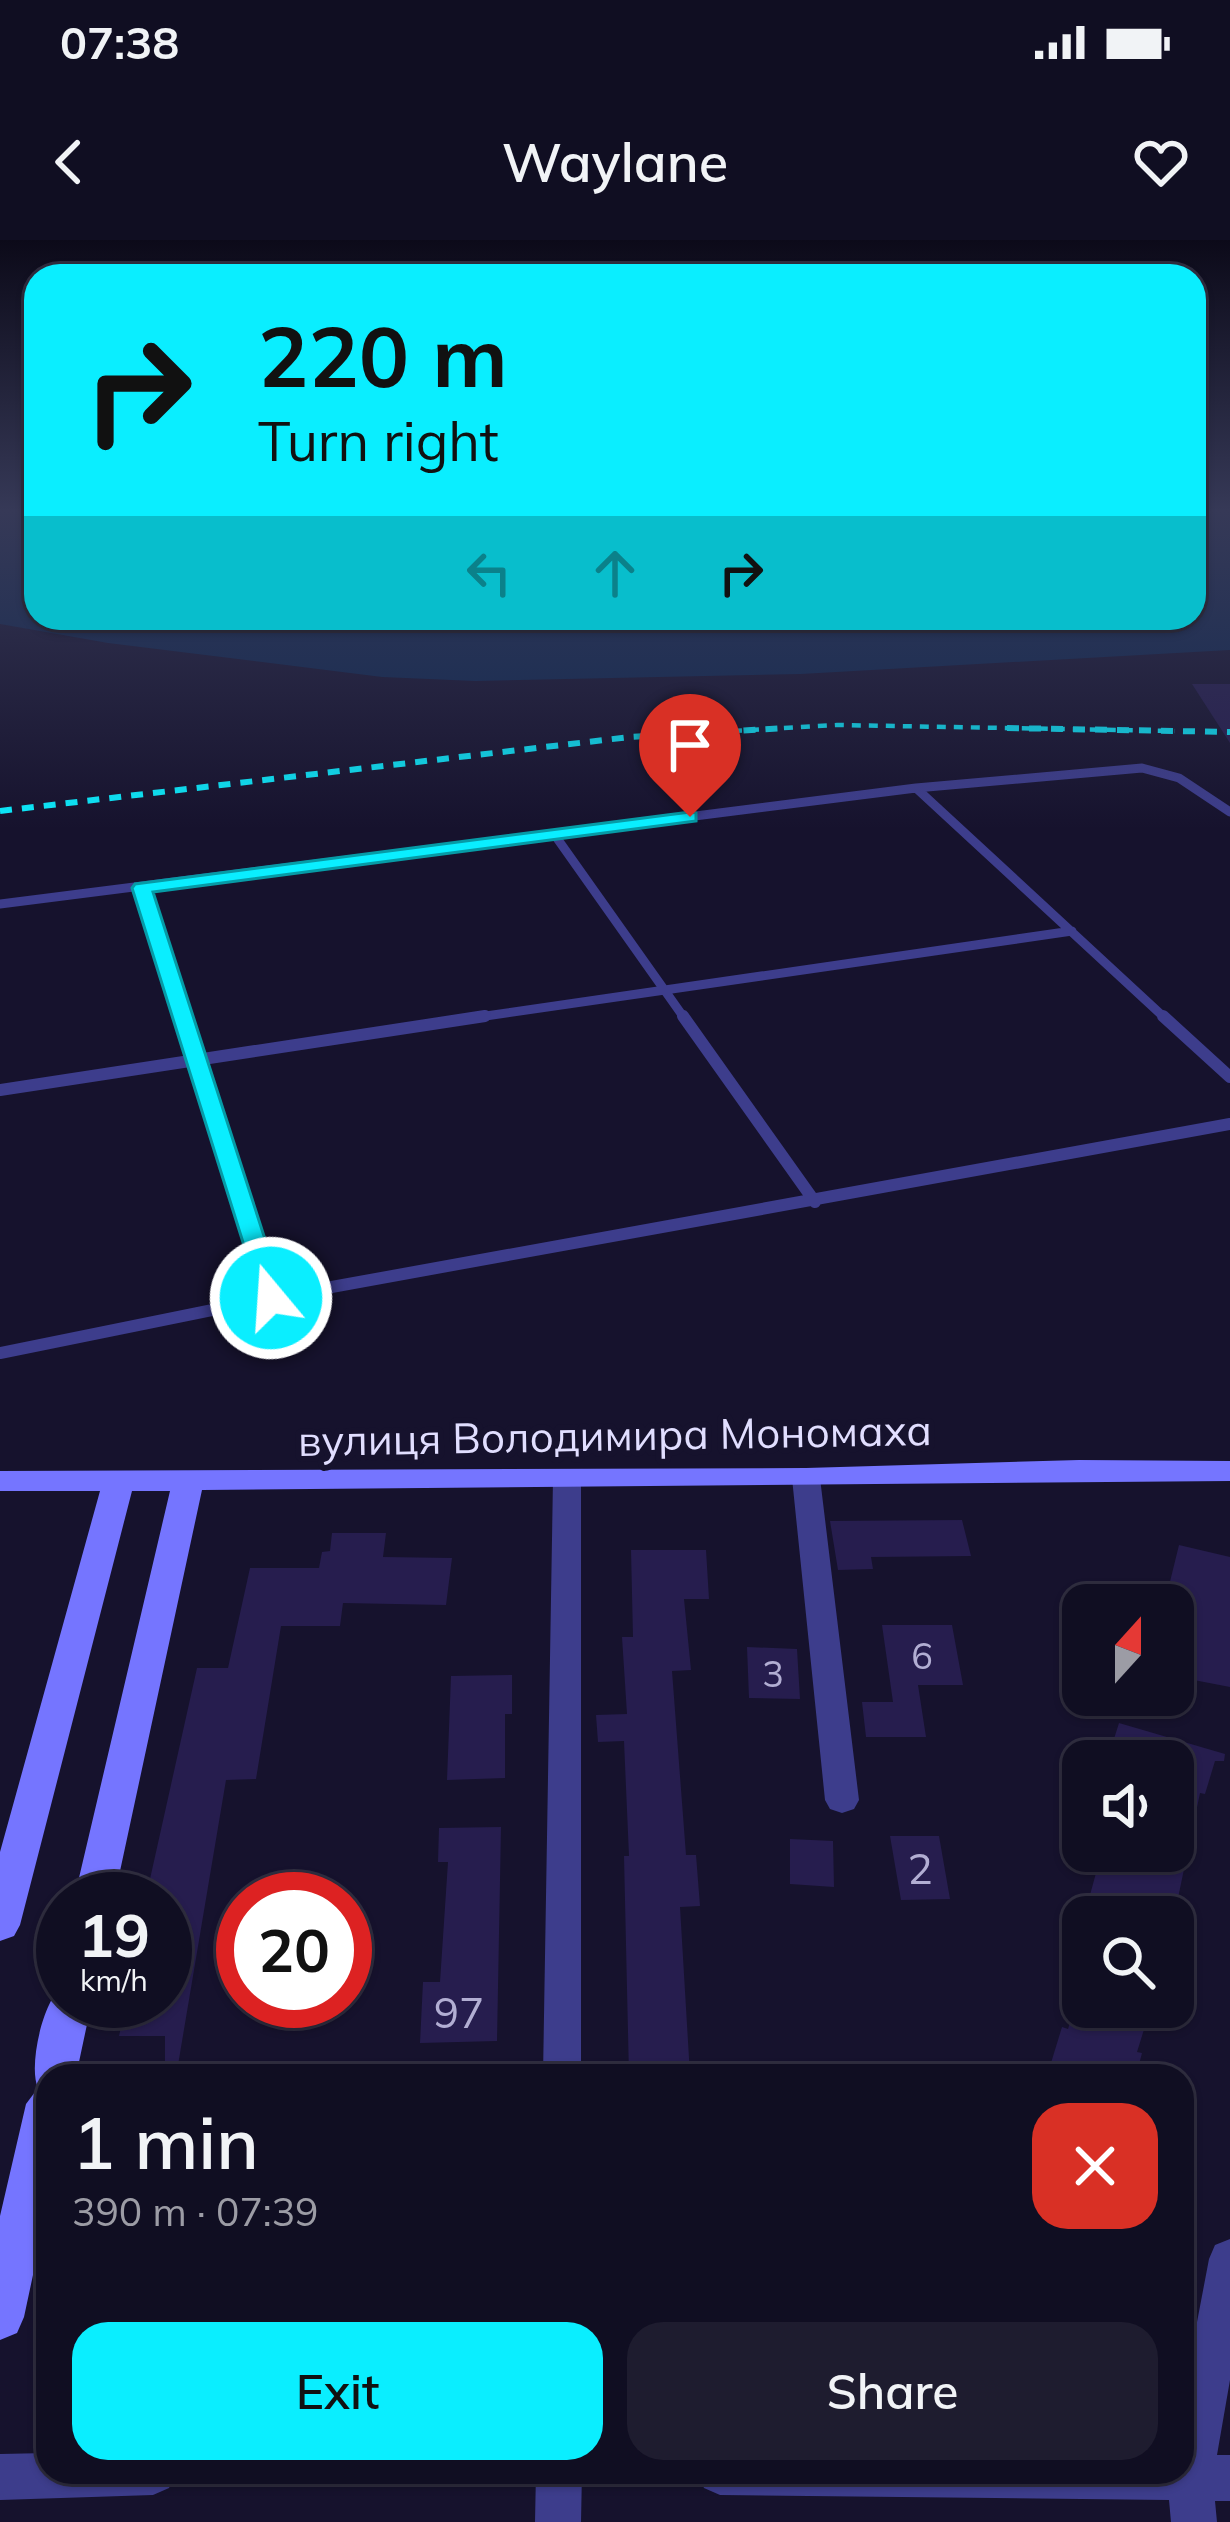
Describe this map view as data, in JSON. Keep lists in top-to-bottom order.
{
  "streets": {
    "street": ["вулиця Володимира Мономаха"]
  },
  "house_numbers": [
    "6",
    "3",
    "2",
    "97"
  ],
  "north": "top",
  "page": {
    "status": "07:38",
    "header": "Waylane",
    "turn": ["220 m", "Turn right"],
    "speed": "19 km/h",
    "limit": "20",
    "heading": ["1 min", "390 m · 07:39"],
    "buttons": ["Exit", "Share"]
  }
}
